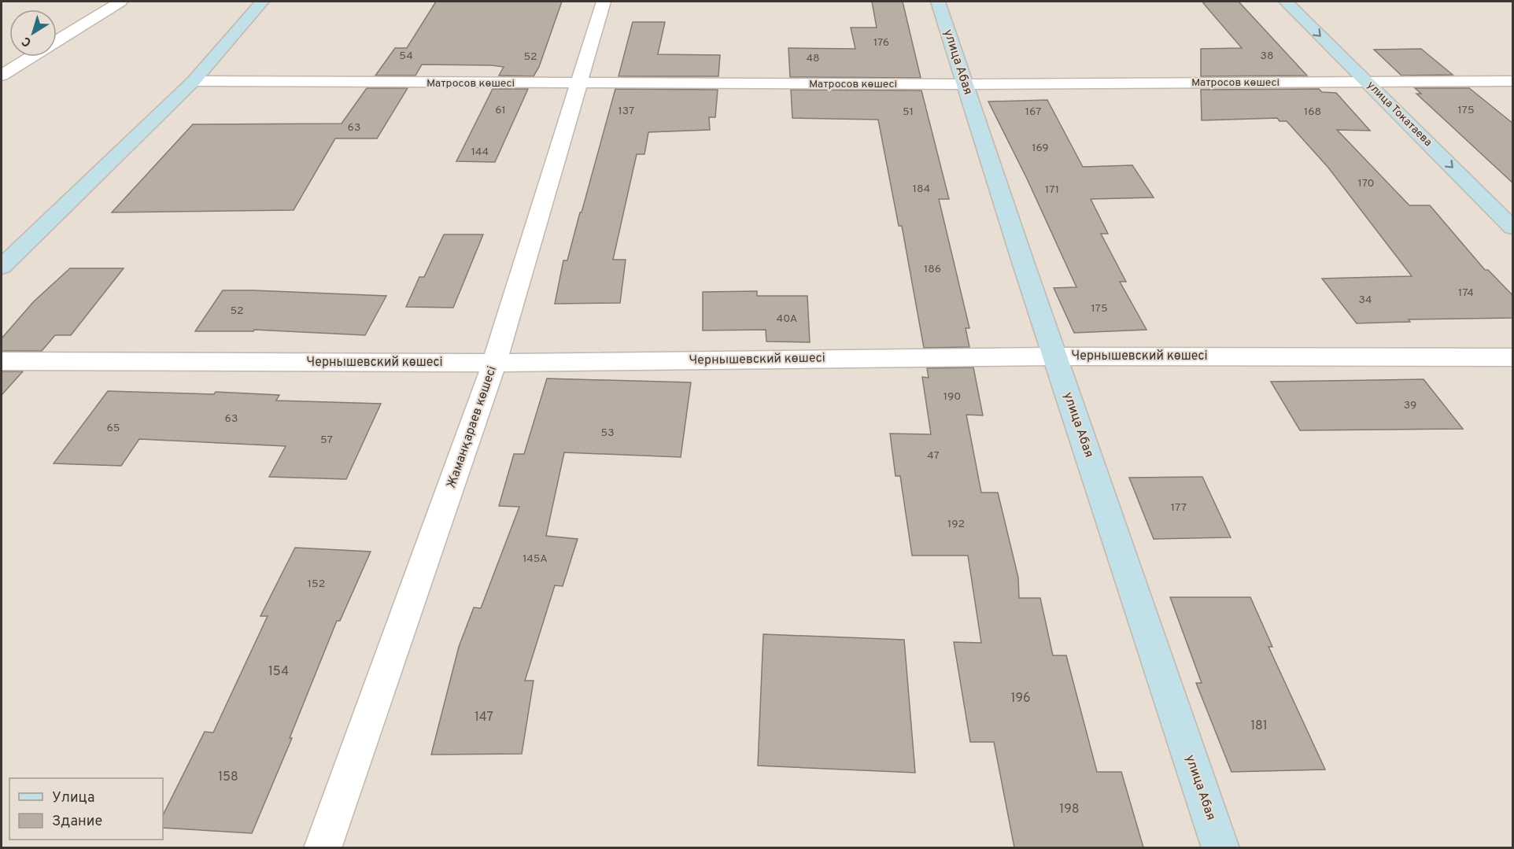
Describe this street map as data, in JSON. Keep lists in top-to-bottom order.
{
  "streets": {
    "street": [
      "улица Абая",
      "Матросов көшесі",
      "улица Токатаева",
      "Чернышевский көшесі",
      "Жаманқараев көшесі"
    ]
  },
  "crossings": [
    ["улица Абая", "Матросов көшесі"],
    ["улица Абая", "Чернышевский көшесі"],
    ["Матросов көшесі", "улица Токатаева"],
    ["Матросов көшесі", "Жаманқараев көшесі"],
    ["Чернышевский көшесі", "Жаманқараев көшесі"]
  ],
  "one_way": ["улица Токатаева"],
  "house_numbers": [
    "176",
    "54",
    "38",
    "52",
    "48",
    "61",
    "175",
    "137",
    "51",
    "167",
    "168",
    "63",
    "169",
    "144",
    "170",
    "184",
    "171",
    "186",
    "174",
    "34",
    "175",
    "52",
    "40А",
    "190",
    "39",
    "63",
    "65",
    "53",
    "57",
    "47",
    "177",
    "192",
    "145А",
    "152",
    "154",
    "196",
    "147",
    "181",
    "158",
    "198"
  ],
  "legend": ["Улица", "Здание"],
  "north": "bottom left"
}
